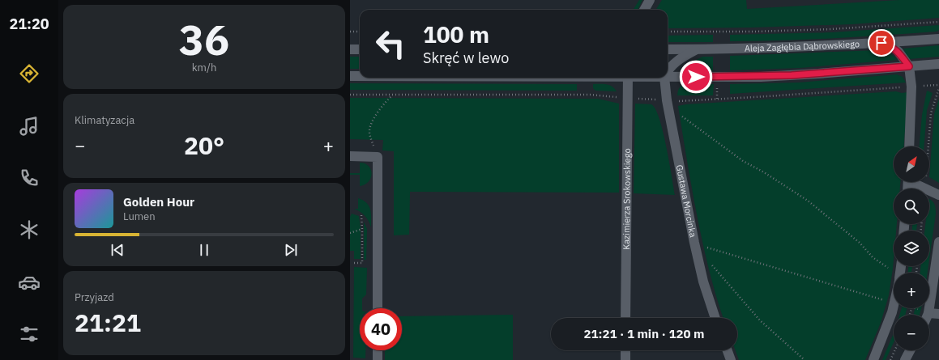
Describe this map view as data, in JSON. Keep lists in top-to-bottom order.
{
  "streets": {
    "street": ["Aleja Zagłębia Dąbrowskiego", "Kazimierza Srokowskiego", "Gustawa Morcinka"]
  },
  "north": "top right",
  "page": {
    "tabs": "21:20",
    "tile": [
      ["36", "km/h"],
      "Klimatyzacja",
      ["Przyjazd", "21:21"]
    ],
    "turn": ["100 m", "Skręć w lewo"],
    "heat": ["−", "20°", "+"],
    "map_buttons": ["+", "−"],
    "song": ["Golden Hour", "Lumen"],
    "limit": "40",
    "trip": "21:21 · 1 min · 120 m"
  }
}
